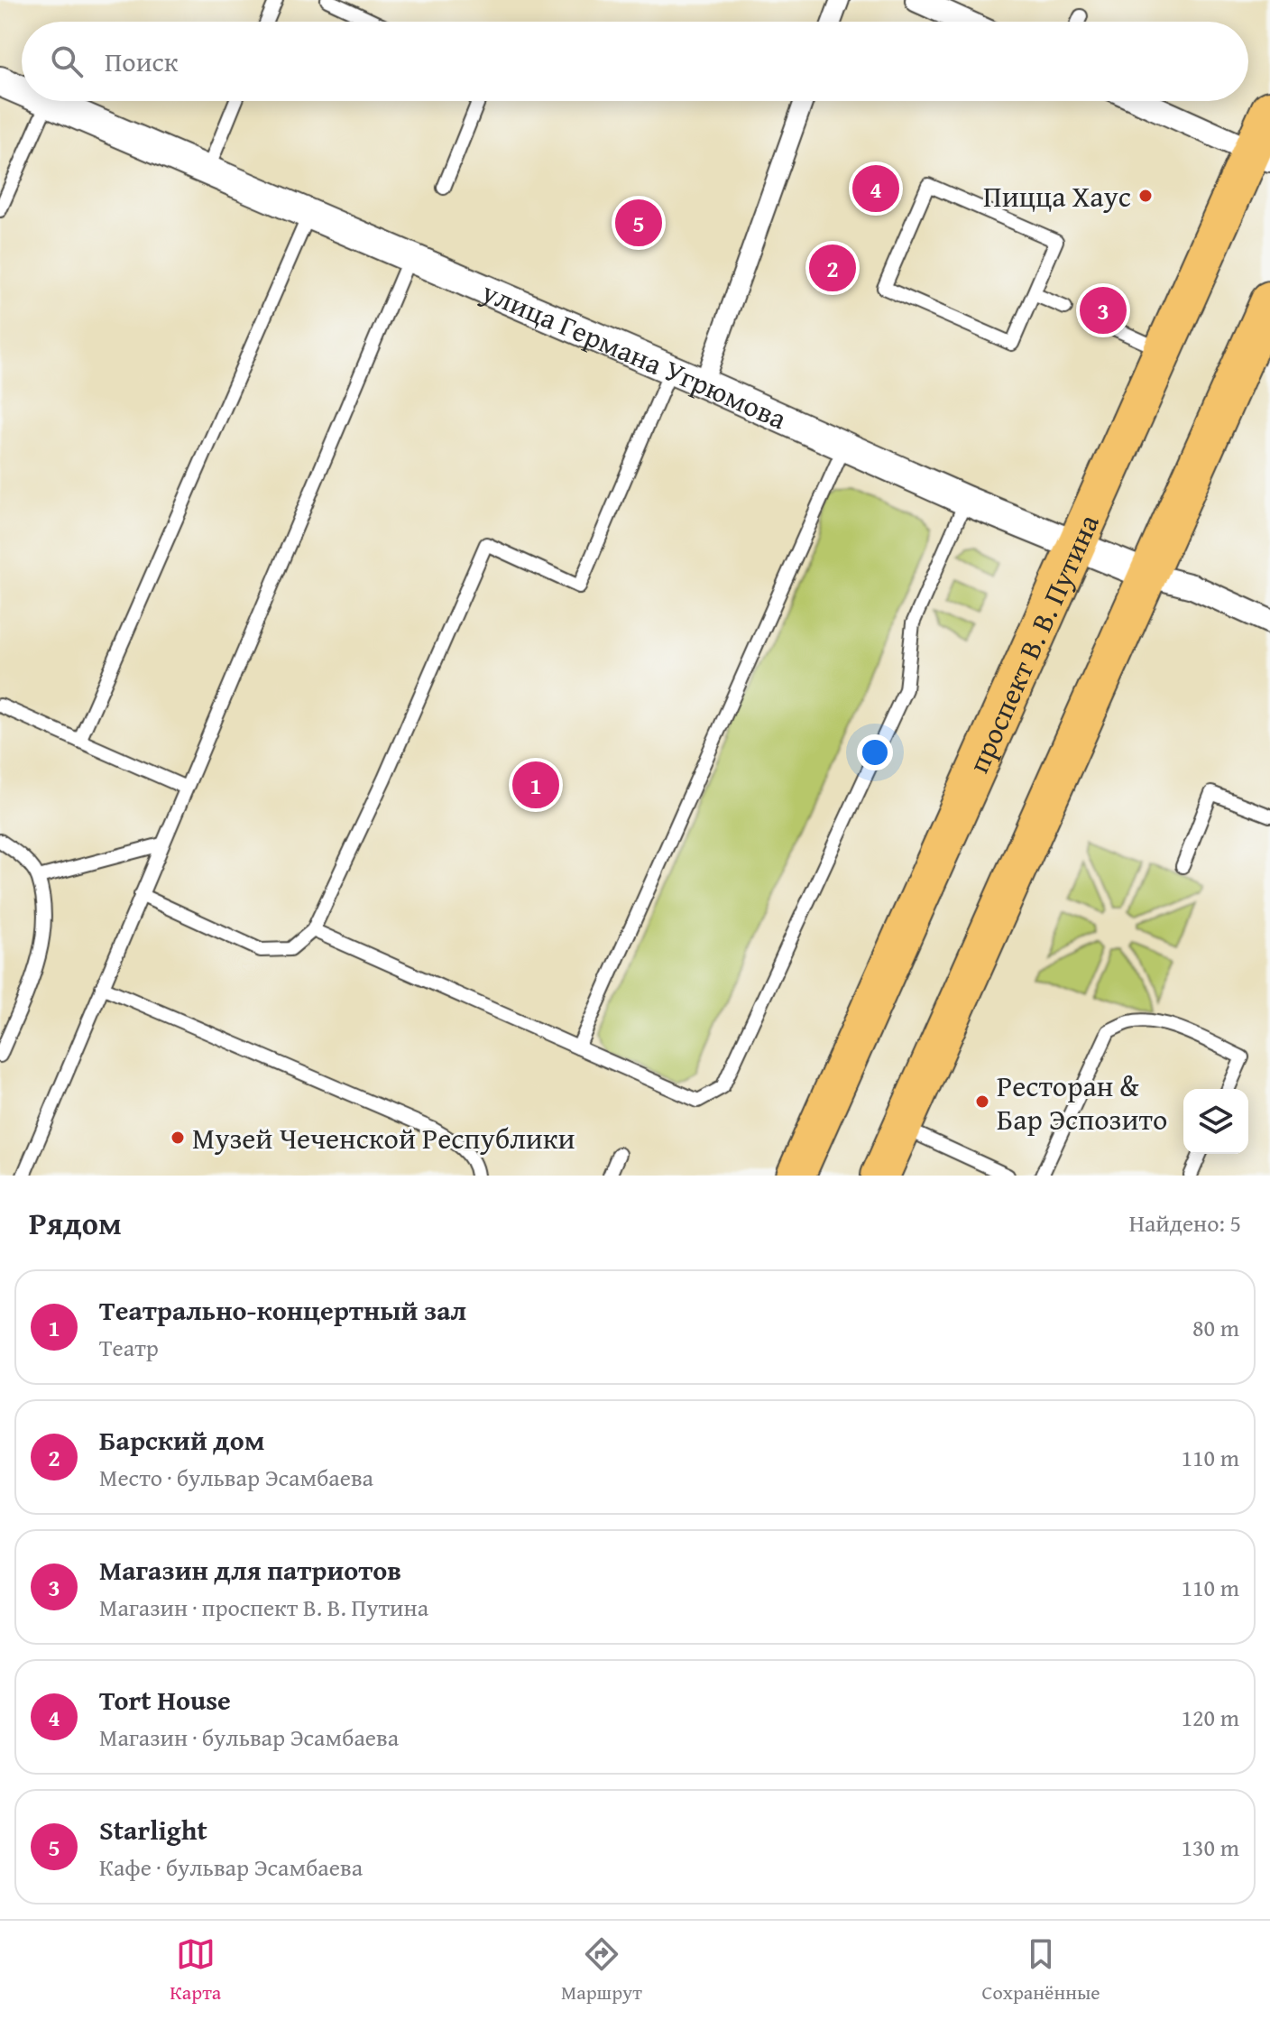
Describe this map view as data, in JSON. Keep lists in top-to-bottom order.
{
  "streets": {
    "main road": ["проспект В. В. Путина"],
    "street": ["улица Германа Угрюмова"]
  },
  "crossings": [
    ["улица Германа Угрюмова", "проспект В. В. Путина"]
  ],
  "places": ["Пицца Хаус", "Ресторан & Бар Эспозито", "Музей Чеченской Республики"],
  "page": {
    "search": "Поиск",
    "pins": [
      "4",
      "5",
      "2",
      "3",
      "1"
    ],
    "heading": ["Рядом", "Найдено: 5"],
    "list": [
      {
        "mark": "1",
        "name": "Театрально-концертный зал",
        "note": "Театр",
        "value": "80 m"
      },
      {
        "mark": "2",
        "name": "Барский дом",
        "note": "Место · бульвар Эсамбаева",
        "value": "110 m"
      },
      {
        "mark": "3",
        "name": "Магазин для патриотов",
        "note": "Магазин · проспект В. В. Путина",
        "value": "110 m"
      },
      {
        "mark": "4",
        "name": "Tort House",
        "note": "Магазин · бульвар Эсамбаева",
        "value": "120 m"
      },
      {
        "mark": "5",
        "name": "Starlight",
        "note": "Кафе · бульвар Эсамбаева",
        "value": "130 m"
      }
    ],
    "nav": ["Карта", "Маршрут", "Сохранённые"]
  }
}
